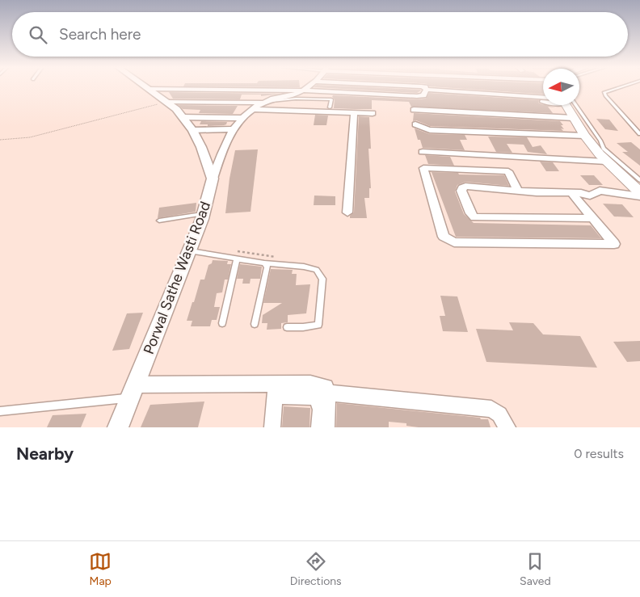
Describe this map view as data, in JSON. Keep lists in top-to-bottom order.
{
  "streets": {
    "street": ["Porwal Sathe Wasti Road"]
  },
  "north": "left",
  "page": {
    "search": "Search here",
    "heading": ["Nearby", "0 results"],
    "nav": ["Map", "Directions", "Saved"]
  }
}
